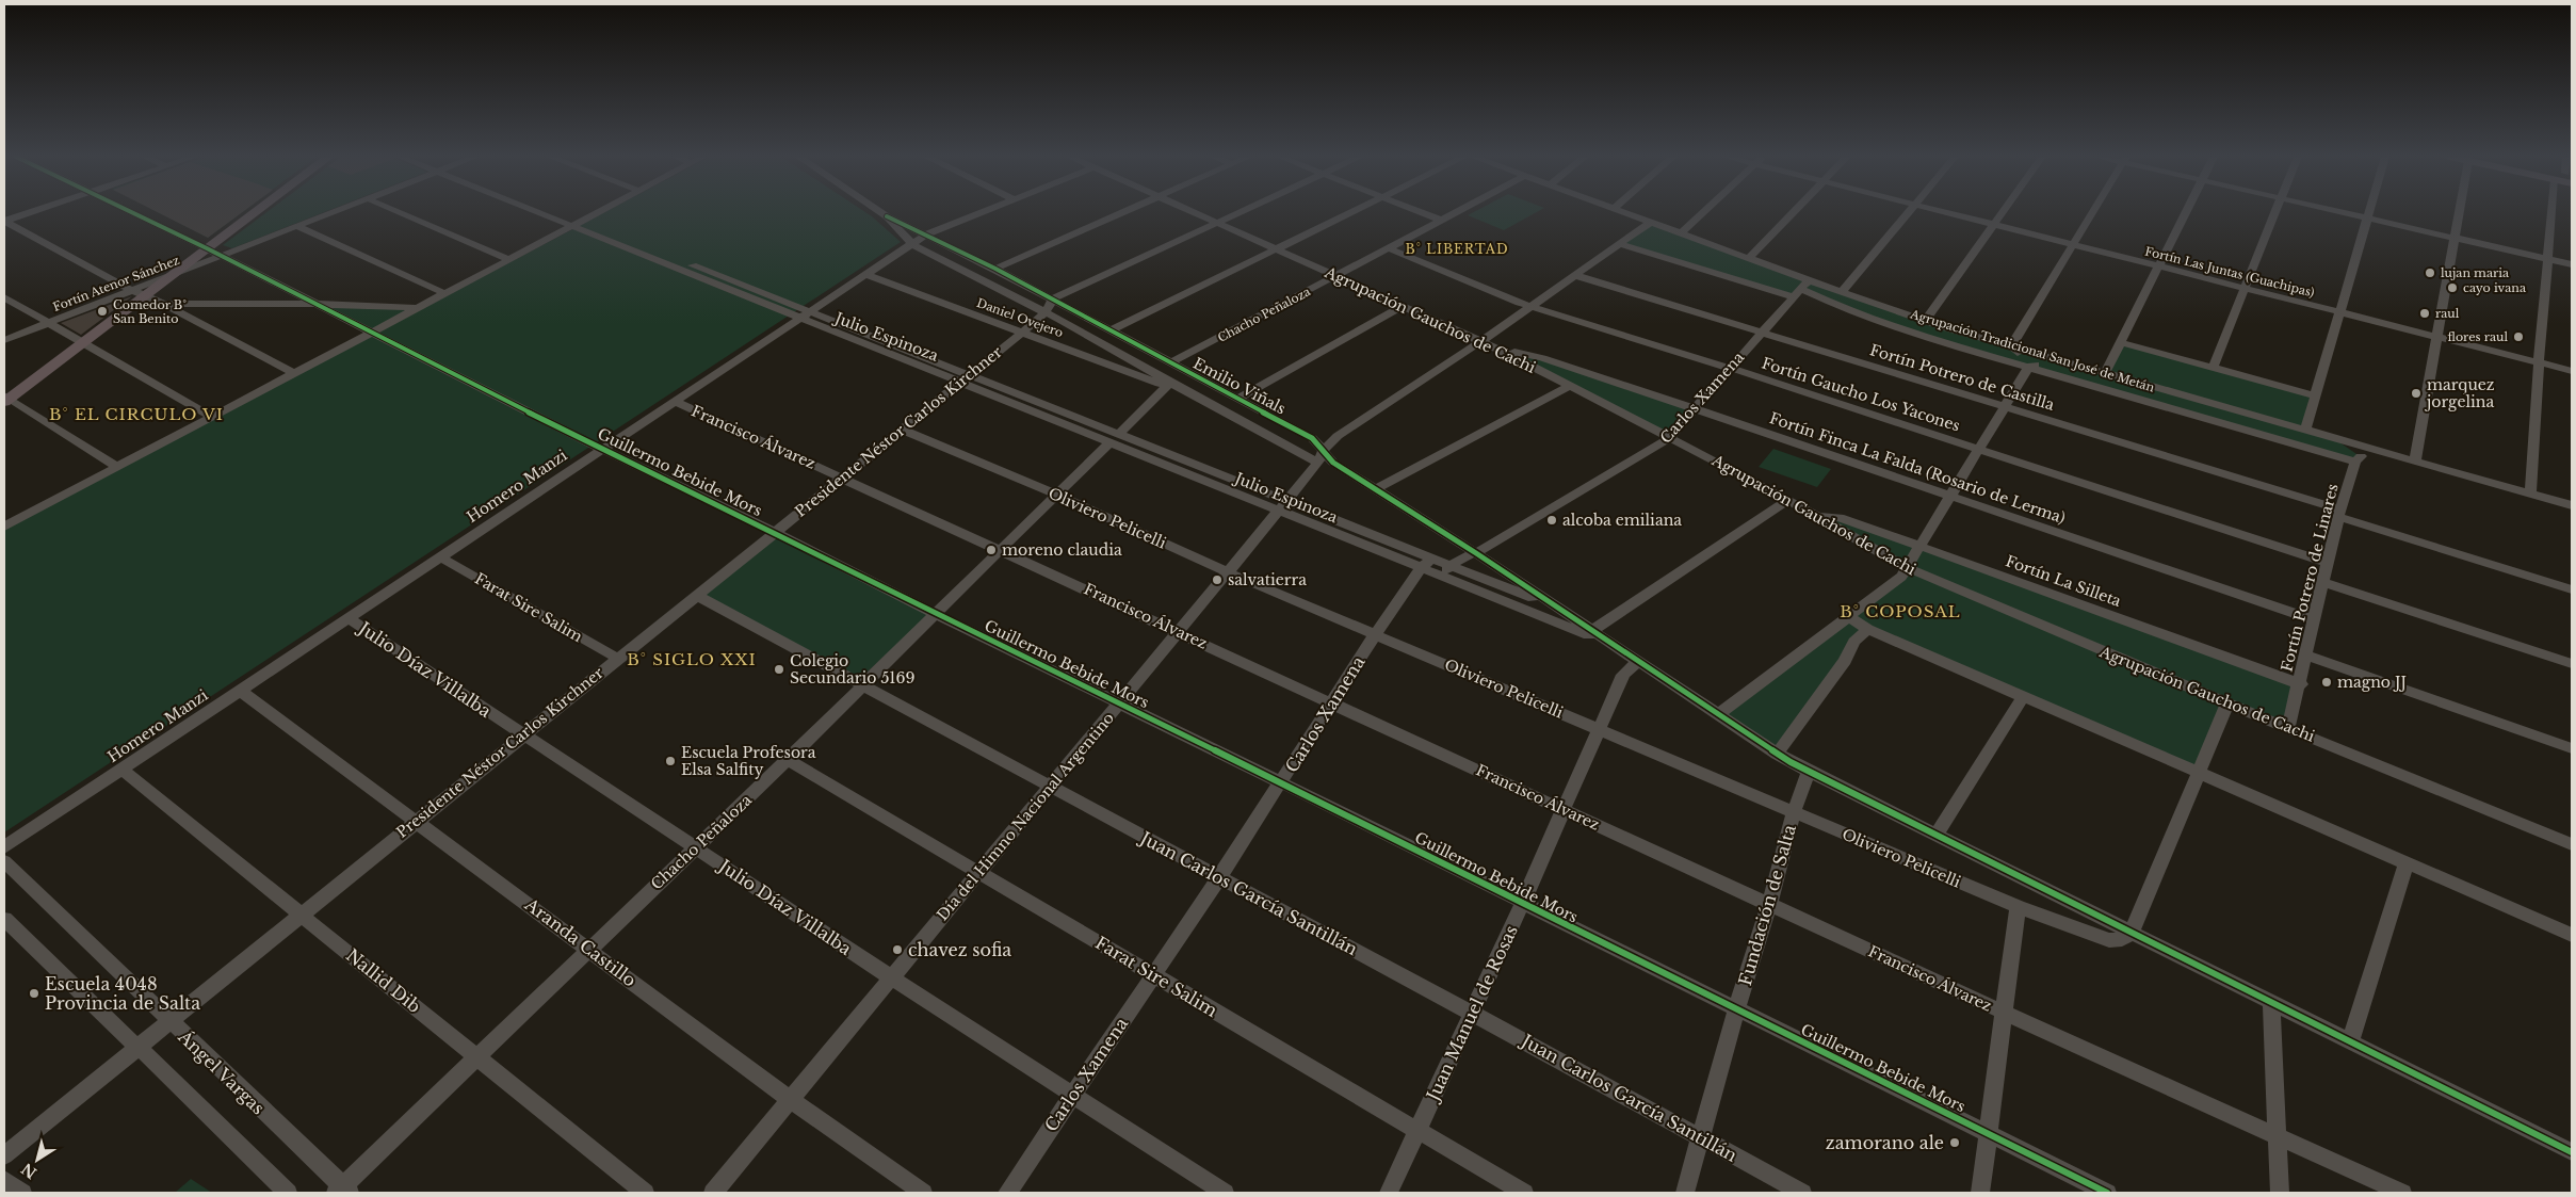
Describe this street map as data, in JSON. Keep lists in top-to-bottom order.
{
  "streets": {
    "street": [
      "Fortín Las Juntas (Guachipas)",
      "Fortín Atenor Sánchez",
      "Chacho Peñaloza",
      "Daniel Ovejero",
      "Agrupación Gauchos de Cachi",
      "Julio Espinoza",
      "Agrupación Tradicional San José de Metán",
      "Fortín Potrero de Castilla",
      "Emilio Viñals",
      "Fortín Gaucho Los Yacones",
      "Carlos Xamena",
      "Presidente Néstor Carlos Kirchner",
      "Francisco Álvarez",
      "Fortín Finca La Falda (Rosario de Lerma)",
      "Guillermo Bebide Mors",
      "Homero Manzi",
      "Oliviero Pelicelli",
      "Fortín Potrero de Linares",
      "Fortín La Silleta",
      "Farat Sire Salim",
      "Julio Díaz Villalba",
      "Día del Himno Nacional Argentino",
      "Juan Carlos García Santillán",
      "Fundación de Salta",
      "Aranda Castillo",
      "Nallid Dib",
      "Juan Manuel de Rosas",
      "Ángel Vargas"
    ]
  },
  "crossings": [
    ["Fortín Atenor Sánchez", "Guillermo Bebide Mors"],
    ["Chacho Peñaloza", "Daniel Ovejero"],
    ["Chacho Peñaloza", "Agrupación Gauchos de Cachi"],
    ["Chacho Peñaloza", "Julio Espinoza"],
    ["Chacho Peñaloza", "Emilio Viñals"],
    ["Chacho Peñaloza", "Fortín Gaucho Los Yacones"],
    ["Chacho Peñaloza", "Francisco Álvarez"],
    ["Chacho Peñaloza", "Guillermo Bebide Mors"],
    ["Chacho Peñaloza", "Oliviero Pelicelli"],
    ["Chacho Peñaloza", "Farat Sire Salim"],
    ["Chacho Peñaloza", "Julio Díaz Villalba"],
    ["Chacho Peñaloza", "Juan Carlos García Santillán"],
    ["Chacho Peñaloza", "Aranda Castillo"],
    ["Chacho Peñaloza", "Nallid Dib"],
    ["Chacho Peñaloza", "Ángel Vargas"],
    ["Daniel Ovejero", "Emilio Viñals"],
    ["Daniel Ovejero", "Presidente Néstor Carlos Kirchner"],
    ["Daniel Ovejero", "Homero Manzi"],
    ["Agrupación Gauchos de Cachi", "Carlos Xamena"],
    ["Agrupación Gauchos de Cachi", "Fortín Finca La Falda (Rosario de Lerma)"],
    ["Agrupación Gauchos de Cachi", "Fortín Potrero de Linares"],
    ["Agrupación Gauchos de Cachi", "Fortín La Silleta"],
    ["Agrupación Gauchos de Cachi", "Día del Himno Nacional Argentino"],
    ["Julio Espinoza", "Carlos Xamena"],
    ["Julio Espinoza", "Presidente Néstor Carlos Kirchner"],
    ["Julio Espinoza", "Homero Manzi"],
    ["Julio Espinoza", "Día del Himno Nacional Argentino"],
    ["Agrupación Tradicional San José de Metán", "Carlos Xamena"],
    ["Agrupación Tradicional San José de Metán", "Día del Himno Nacional Argentino"],
    ["Fortín Potrero de Castilla", "Carlos Xamena"],
    ["Fortín Potrero de Castilla", "Fortín Potrero de Linares"],
    ["Fortín Potrero de Castilla", "Día del Himno Nacional Argentino"],
    ["Emilio Viñals", "Carlos Xamena"],
    ["Emilio Viñals", "Presidente Néstor Carlos Kirchner"],
    ["Emilio Viñals", "Homero Manzi"],
    ["Emilio Viñals", "Día del Himno Nacional Argentino"],
    ["Fortín Gaucho Los Yacones", "Carlos Xamena"],
    ["Fortín Gaucho Los Yacones", "Fortín Potrero de Linares"],
    ["Fortín Gaucho Los Yacones", "Día del Himno Nacional Argentino"],
    ["Carlos Xamena", "Francisco Álvarez"],
    ["Carlos Xamena", "Fortín Finca La Falda (Rosario de Lerma)"],
    ["Carlos Xamena", "Guillermo Bebide Mors"],
    ["Carlos Xamena", "Oliviero Pelicelli"],
    ["Carlos Xamena", "Farat Sire Salim"],
    ["Carlos Xamena", "Julio Díaz Villalba"],
    ["Carlos Xamena", "Juan Carlos García Santillán"],
    ["Presidente Néstor Carlos Kirchner", "Francisco Álvarez"],
    ["Presidente Néstor Carlos Kirchner", "Guillermo Bebide Mors"],
    ["Presidente Néstor Carlos Kirchner", "Oliviero Pelicelli"],
    ["Presidente Néstor Carlos Kirchner", "Farat Sire Salim"],
    ["Presidente Néstor Carlos Kirchner", "Julio Díaz Villalba"],
    ["Presidente Néstor Carlos Kirchner", "Juan Carlos García Santillán"],
    ["Presidente Néstor Carlos Kirchner", "Aranda Castillo"],
    ["Presidente Néstor Carlos Kirchner", "Nallid Dib"],
    ["Presidente Néstor Carlos Kirchner", "Ángel Vargas"],
    ["Francisco Álvarez", "Homero Manzi"],
    ["Francisco Álvarez", "Día del Himno Nacional Argentino"],
    ["Francisco Álvarez", "Fundación de Salta"],
    ["Francisco Álvarez", "Juan Manuel de Rosas"],
    ["Fortín Finca La Falda (Rosario de Lerma)", "Fortín Potrero de Linares"],
    ["Guillermo Bebide Mors", "Homero Manzi"],
    ["Guillermo Bebide Mors", "Día del Himno Nacional Argentino"],
    ["Guillermo Bebide Mors", "Fundación de Salta"],
    ["Guillermo Bebide Mors", "Juan Manuel de Rosas"],
    ["Homero Manzi", "Farat Sire Salim"],
    ["Homero Manzi", "Julio Díaz Villalba"],
    ["Homero Manzi", "Aranda Castillo"],
    ["Homero Manzi", "Nallid Dib"],
    ["Oliviero Pelicelli", "Día del Himno Nacional Argentino"],
    ["Oliviero Pelicelli", "Fundación de Salta"],
    ["Oliviero Pelicelli", "Juan Manuel de Rosas"],
    ["Fortín Potrero de Linares", "Fortín La Silleta"],
    ["Farat Sire Salim", "Día del Himno Nacional Argentino"],
    ["Farat Sire Salim", "Juan Manuel de Rosas"],
    ["Julio Díaz Villalba", "Día del Himno Nacional Argentino"],
    ["Día del Himno Nacional Argentino", "Juan Carlos García Santillán"],
    ["Día del Himno Nacional Argentino", "Aranda Castillo"],
    ["Juan Carlos García Santillán", "Fundación de Salta"],
    ["Juan Carlos García Santillán", "Juan Manuel de Rosas"]
  ],
  "districts": [
    "B° LIBERTAD",
    "B° EL CIRCULO VI",
    "B° COPOSAL",
    "B° SIGLO XXI"
  ],
  "places": [
    "lujan maria",
    "cayo ivana",
    "Comedor B° San Benito",
    "raul",
    "flores raul",
    "marquez jorgelina",
    "alcoba emiliana",
    "moreno claudia",
    "salvatierra",
    "Colegio Secundario 5169",
    "magno JJ",
    "Escuela Profesora Elsa Salfity",
    "chavez sofia",
    "Escuela 4048 Provincia de Salta",
    "zamorano ale"
  ],
  "north": "bottom left"
}
